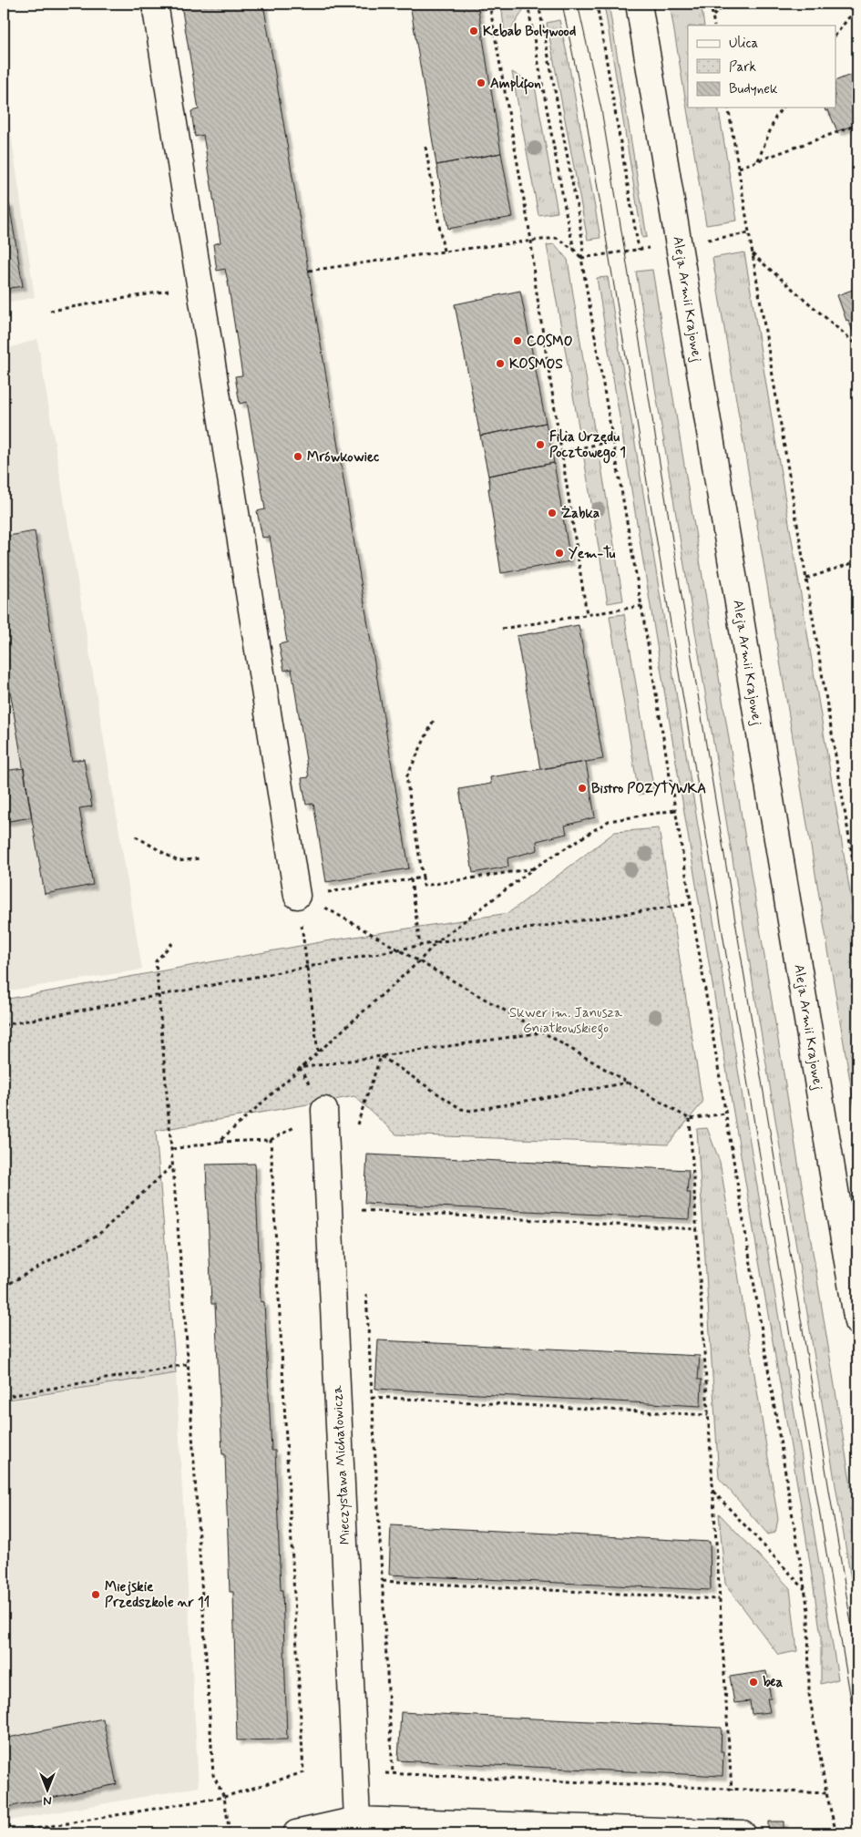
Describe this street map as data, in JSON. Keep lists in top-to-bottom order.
{
  "streets": {
    "street": ["Aleja Armii Krajowej", "Mieczysława Michałowicza"]
  },
  "parks": ["Skwer im. Janusza Gniatkowskiego"],
  "places": [
    "Kebab Bolywood",
    "Amplifon",
    "COSMO",
    "KOSMOS",
    "Filia Urzędu Pocztowego 1",
    "Mrówkowiec",
    "Żabka",
    "Yem-Tu",
    "Bistro POZYTYWKA",
    "Miejskie Przedszkole nr 11",
    "bea"
  ],
  "legend": ["Ulica", "Park", "Budynek"],
  "north": "bottom"
}
